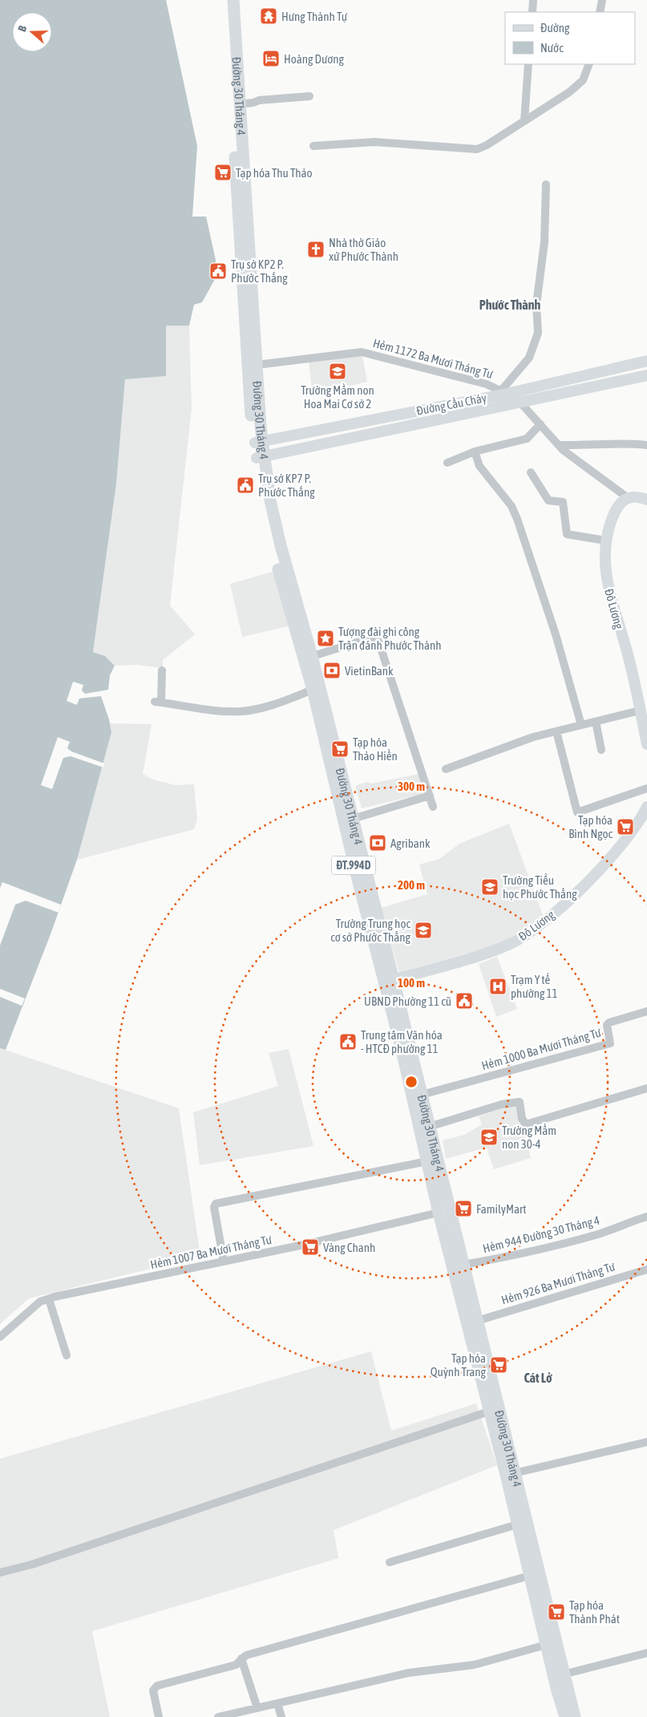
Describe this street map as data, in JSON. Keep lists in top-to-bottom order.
{
  "streets": {
    "main road": [
      "Đường 30 Tháng 4",
      "Đường Cầu Cháy",
      "Đô Lương",
      "ĐT.994D"
    ],
    "street": [
      "Hẻm 1172 Ba Mươi Tháng Tư",
      "Hẻm 1000 Ba Mươi Tháng Tư",
      "Hẻm 944 Đường 30 Tháng 4",
      "Hẻm 1007 Ba Mươi Tháng Tư",
      "Hẻm 926 Ba Mươi Tháng Tư"
    ]
  },
  "crossings": [
    ["Đường 30 Tháng 4", "Hẻm 1172 Ba Mươi Tháng Tư"],
    ["Đường 30 Tháng 4", "Đường Cầu Cháy"],
    ["Đường 30 Tháng 4", "Đô Lương"],
    ["Đường 30 Tháng 4", "Hẻm 1000 Ba Mươi Tháng Tư"],
    ["Đường 30 Tháng 4", "Hẻm 944 Đường 30 Tháng 4"],
    ["Đường 30 Tháng 4", "Hẻm 1007 Ba Mươi Tháng Tư"],
    ["Đường 30 Tháng 4", "Hẻm 926 Ba Mươi Tháng Tư"],
    ["Hẻm 1172 Ba Mươi Tháng Tư", "Đường Cầu Cháy"]
  ],
  "districts": ["Phước Thành", "Cát Lở"],
  "places": {
    "temple": ["Hưng Thành Tự"],
    "hotel": ["Hoàng Dương"],
    "supermarket": [
      "Tạp hóa Thu Thảo",
      "Tạp hóa Thảo Hiền",
      "Tạp hóa Bình Ngọc",
      "FamilyMart",
      "Vàng Chanh",
      "Tạp hóa Quỳnh Trang",
      "Tạp hóa Thành Phát"
    ],
    "church": ["Nhà thờ Giáo xứ Phước Thành"],
    "public building": [
      "Trụ sở KP2 P. Phước Thắng",
      "Trụ sở KP7 P. Phước Thắng",
      "UBND Phường 11 cũ",
      "Trung tâm Văn hóa - HTCĐ phường 11"
    ],
    "school or university": [
      "Trường Mầm non Hoa Mai Cơ sở 2",
      "Trường Tiểu học Phước Thắng",
      "Trường Trung học cơ sở Phước Thắng",
      "Trường Mầm non 30-4"
    ],
    "place": ["Tượng đài ghi công Trận đánh Phước Thành"],
    "bank": ["VietinBank", "Agribank"],
    "hospital": ["Trạm Y tế phường 11"]
  },
  "legend": ["Đường", "Nước"],
  "north": "left",
  "rings": ["300 m", "200 m", "100 m"]
}
